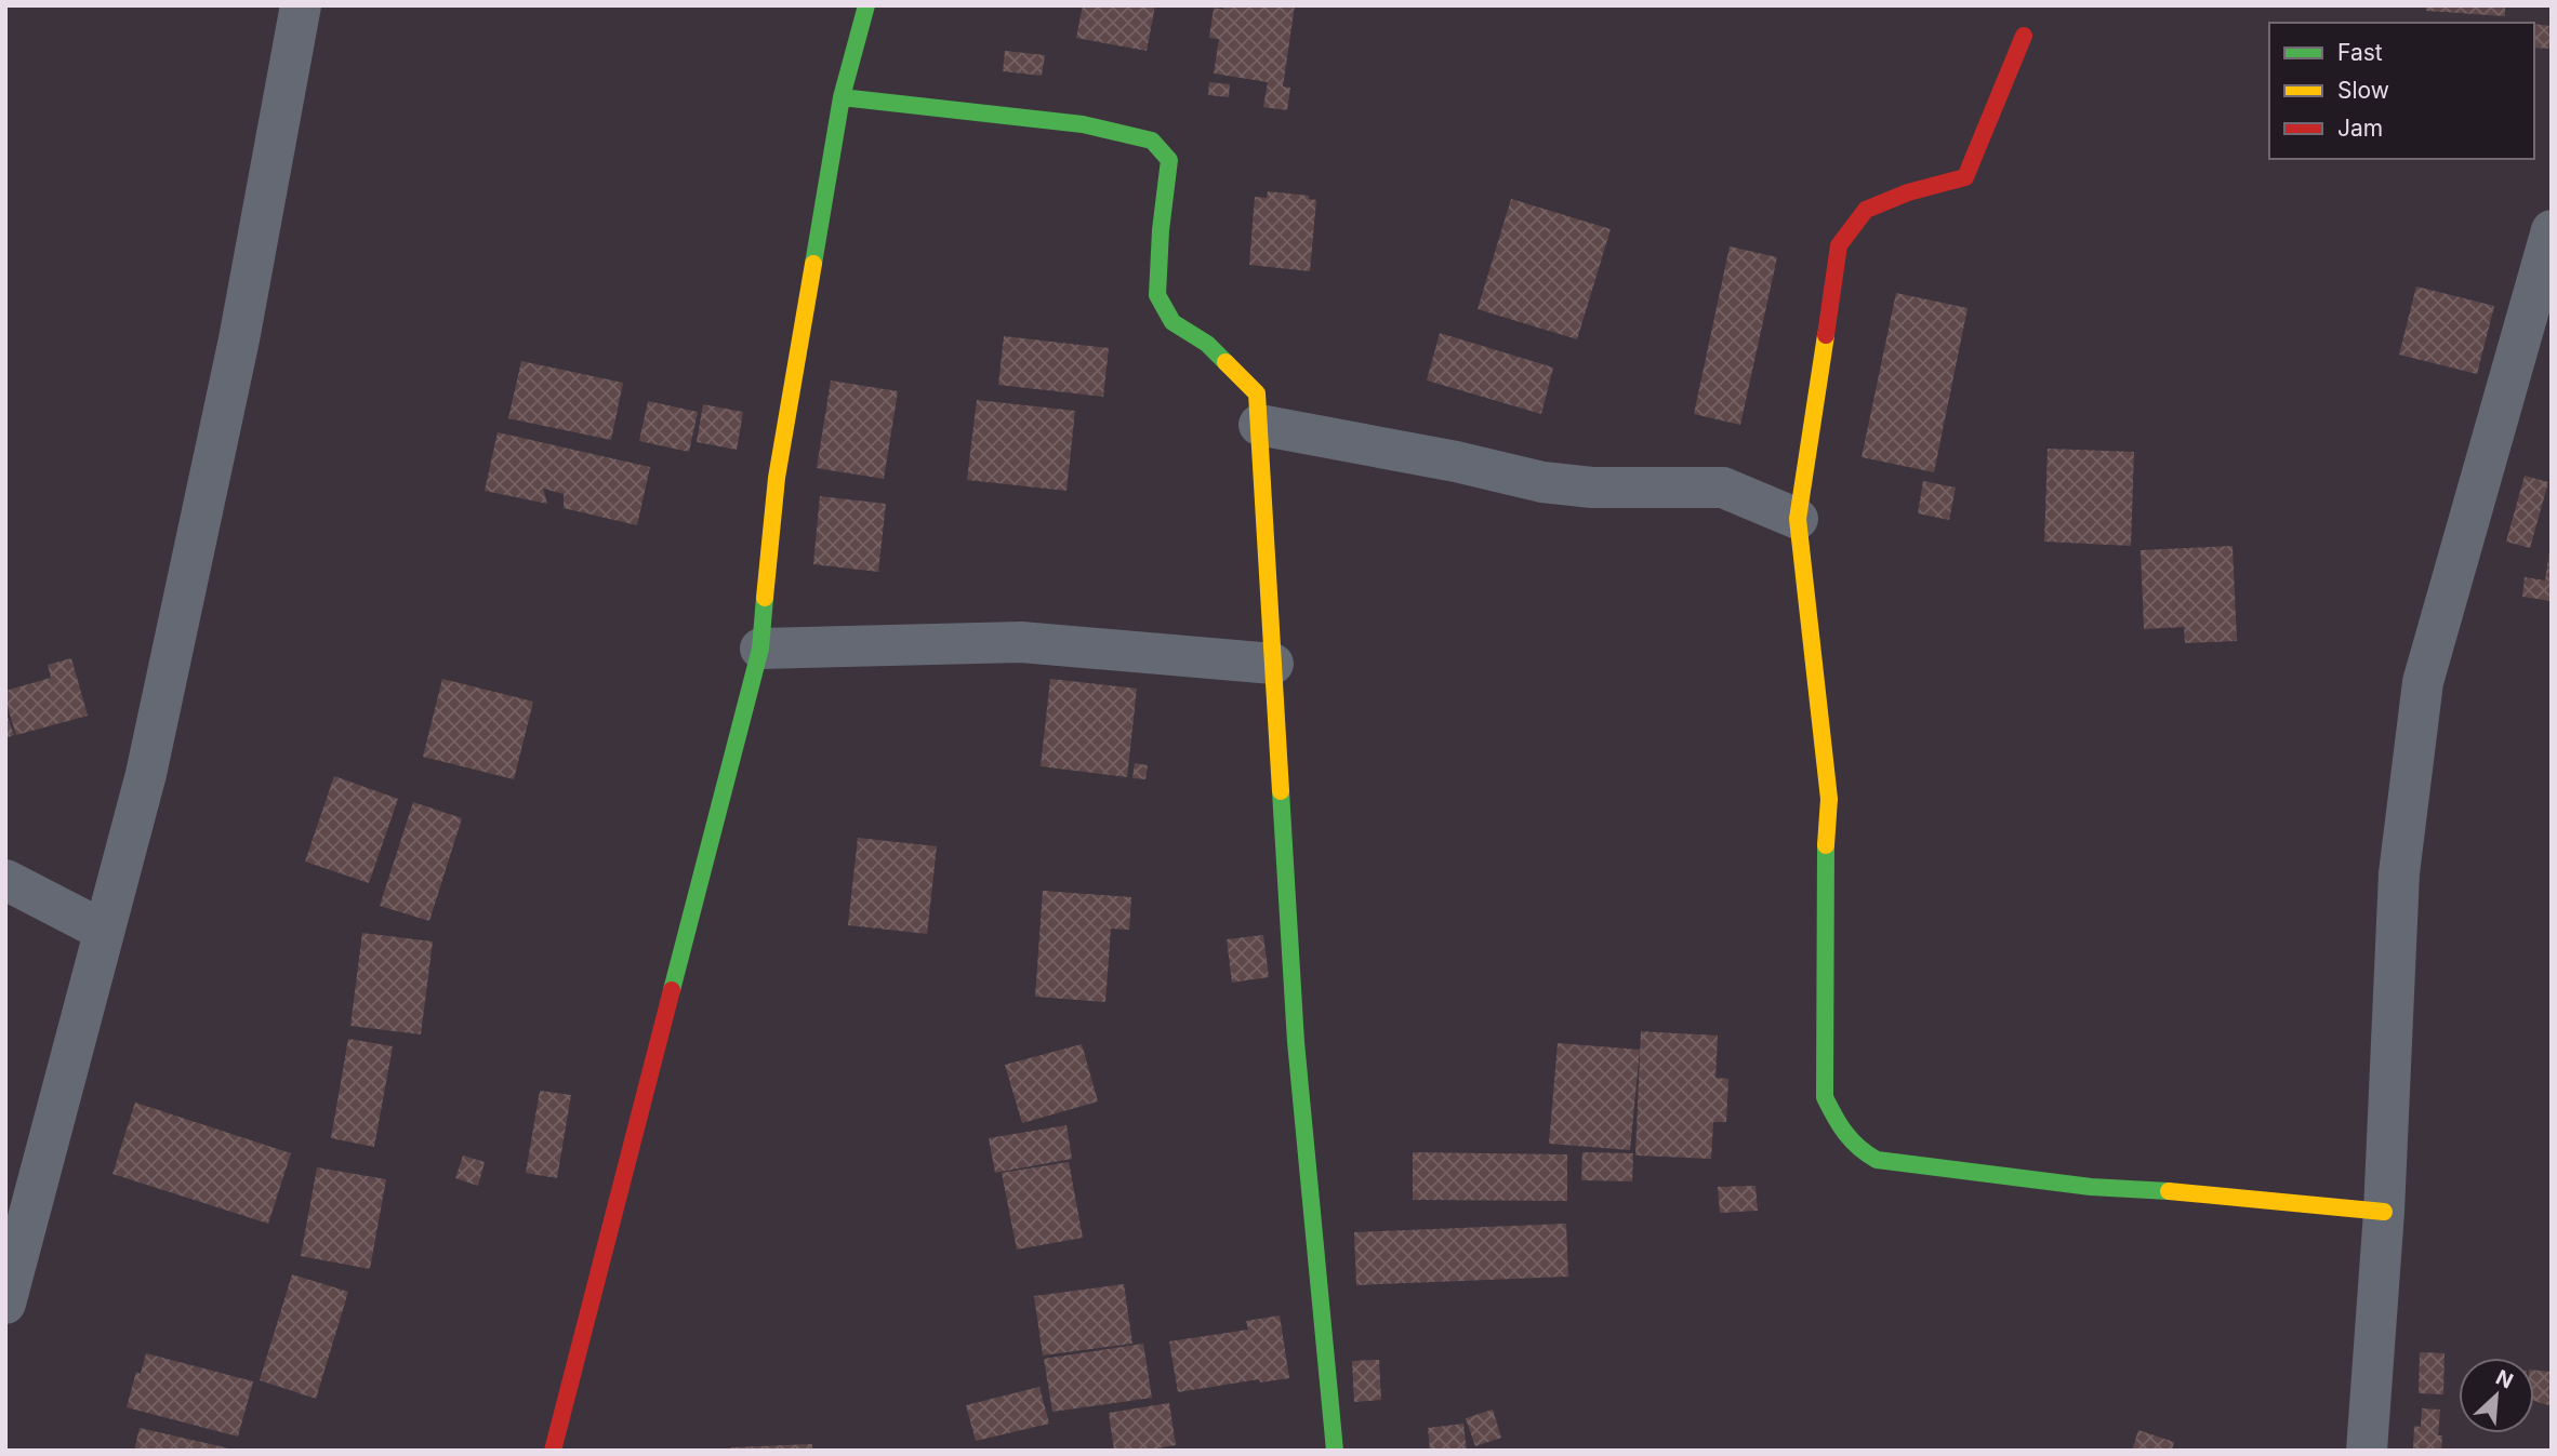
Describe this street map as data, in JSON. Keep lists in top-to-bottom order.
{
  "legend": ["Fast", "Slow", "Jam"],
  "north": "top right"
}
